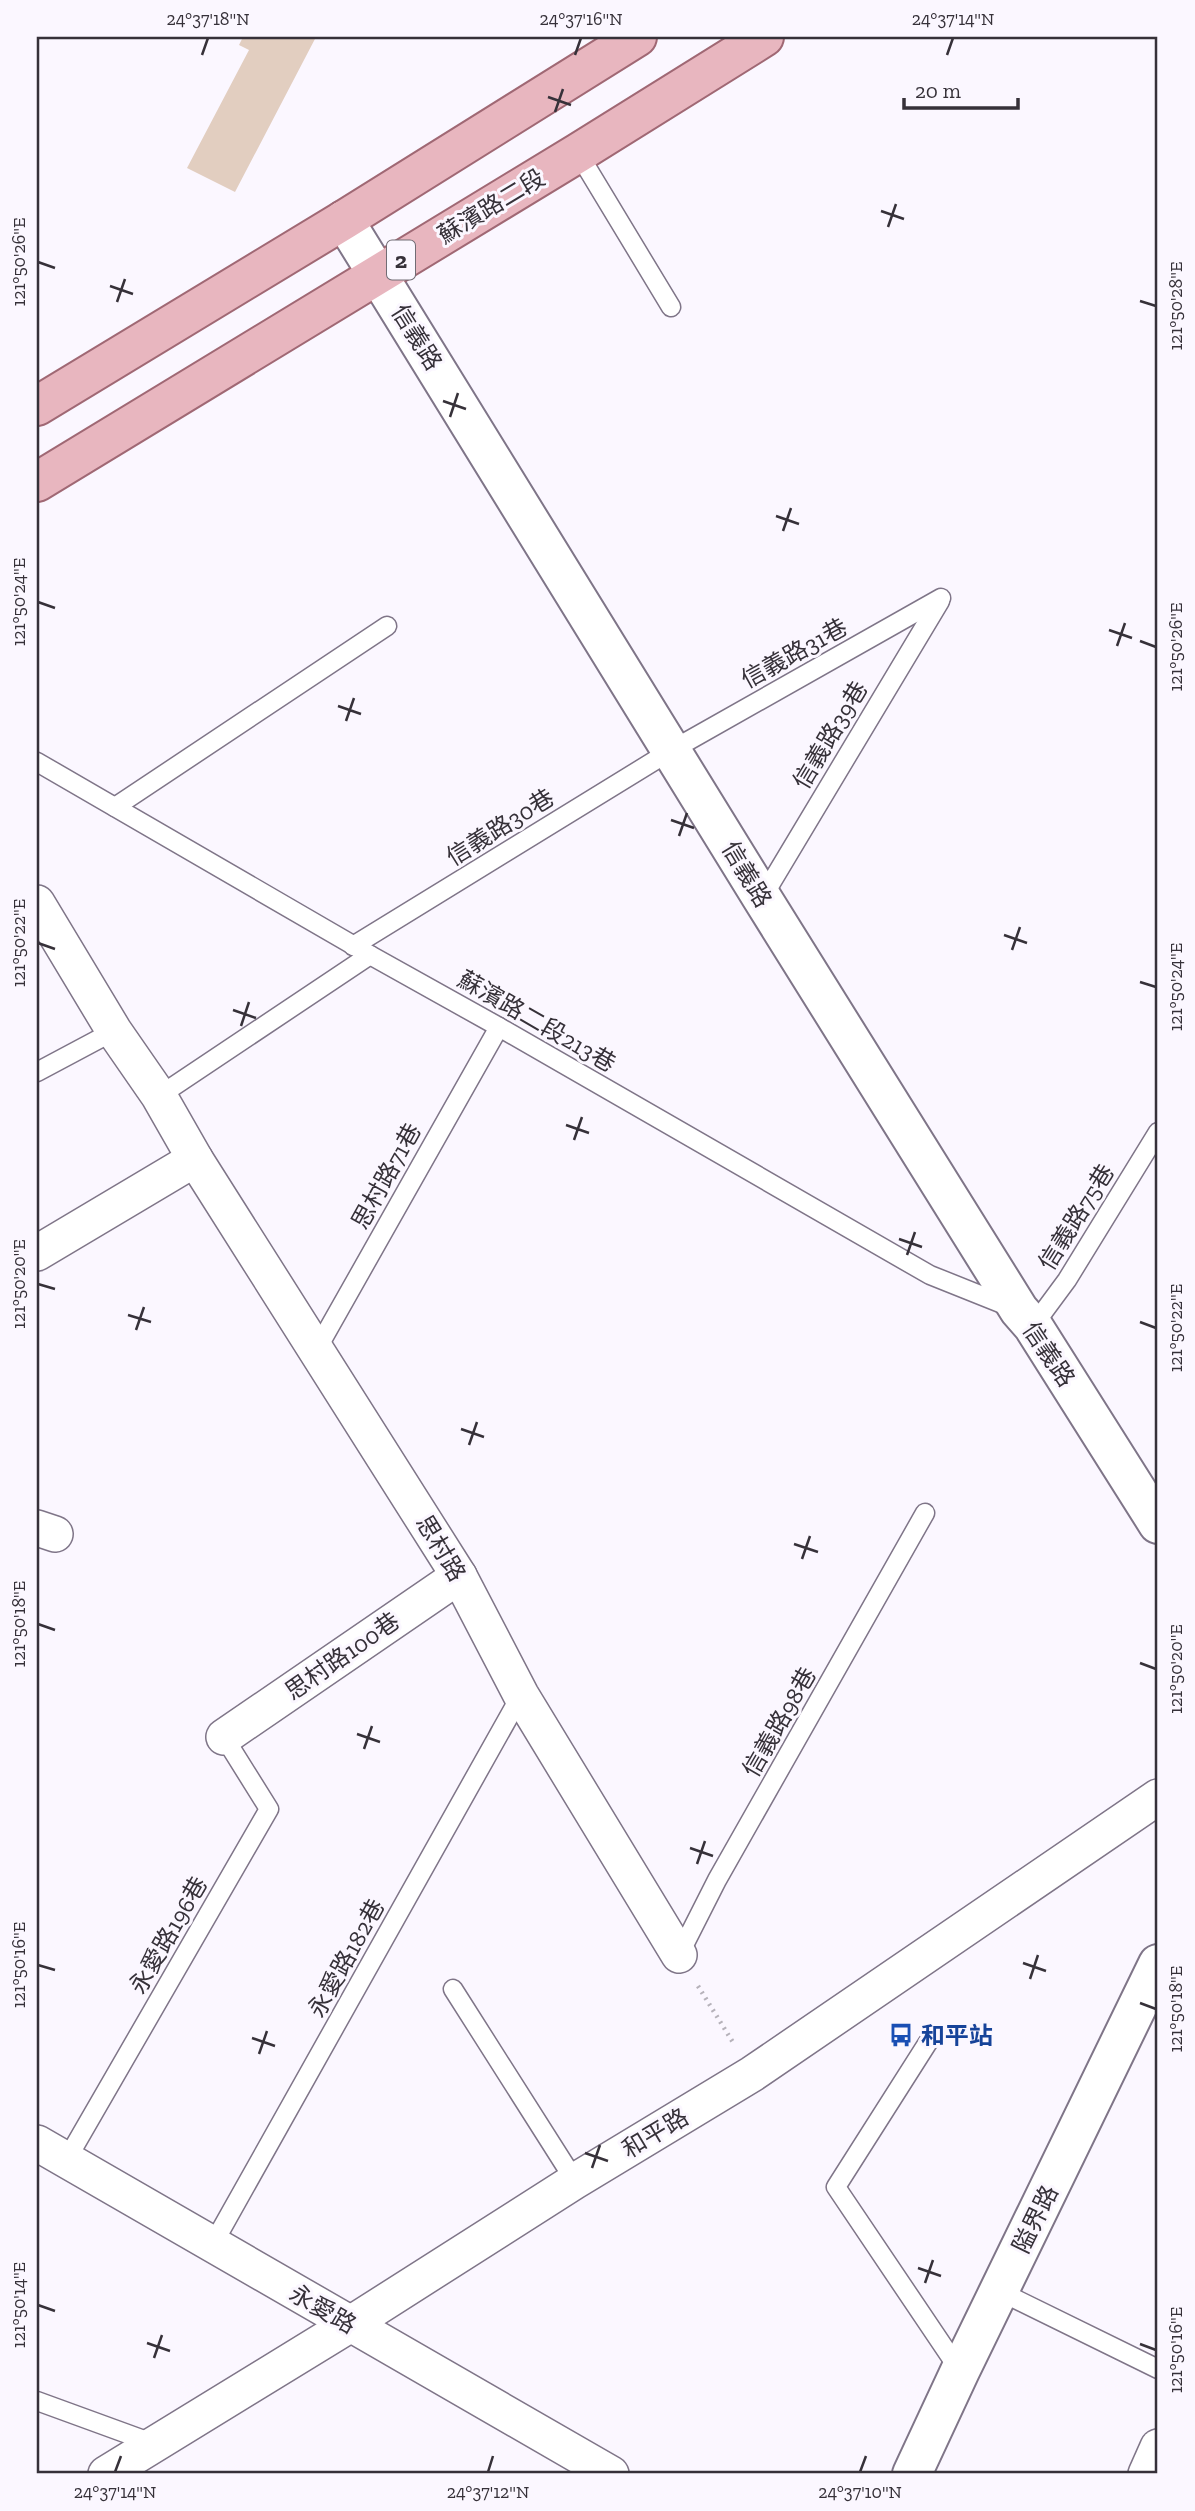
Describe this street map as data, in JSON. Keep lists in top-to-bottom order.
{
  "streets": {
    "main road": ["蘇濱路二段", "2"],
    "street": [
      "信義路",
      "思村路",
      "思村路100巷",
      "和平路",
      "隘界路",
      "永愛路"
    ],
    "lane": [
      "信義路31巷",
      "信義路39巷",
      "信義路30巷",
      "蘇濱路二段213巷",
      "思村路71巷",
      "信義路75巷",
      "信義路98巷",
      "永愛路196巷",
      "永愛路182巷"
    ]
  },
  "crossings": [
    ["蘇濱路二段", "信義路"],
    ["信義路", "信義路31巷"],
    ["信義路", "信義路39巷"],
    ["信義路", "信義路30巷"],
    ["信義路", "蘇濱路二段213巷"],
    ["信義路", "信義路75巷"],
    ["信義路31巷", "信義路39巷"],
    ["信義路31巷", "信義路30巷"],
    ["信義路30巷", "蘇濱路二段213巷"],
    ["蘇濱路二段213巷", "思村路71巷"],
    ["蘇濱路二段213巷", "信義路75巷"],
    ["思村路71巷", "思村路"],
    ["思村路", "思村路100巷"],
    ["思村路", "信義路98巷"],
    ["思村路", "永愛路182巷"],
    ["思村路100巷", "永愛路196巷"],
    ["永愛路196巷", "永愛路"],
    ["永愛路182巷", "永愛路"],
    ["和平路", "永愛路"]
  ],
  "places": {
    "bus stop": ["和平站"]
  },
  "scale_bar": "20 m",
  "coordinates": [
    "24°37'18\"N",
    "24°37'16\"N",
    "24°37'14\"N",
    "121°50'26\"E",
    "121°50'28\"E",
    "121°50'24\"E",
    "121°50'22\"E",
    "121°50'20\"E",
    "121°50'18\"E",
    "121°50'16\"E",
    "121°50'14\"E",
    "24°37'12\"N",
    "24°37'10\"N"
  ]
}
